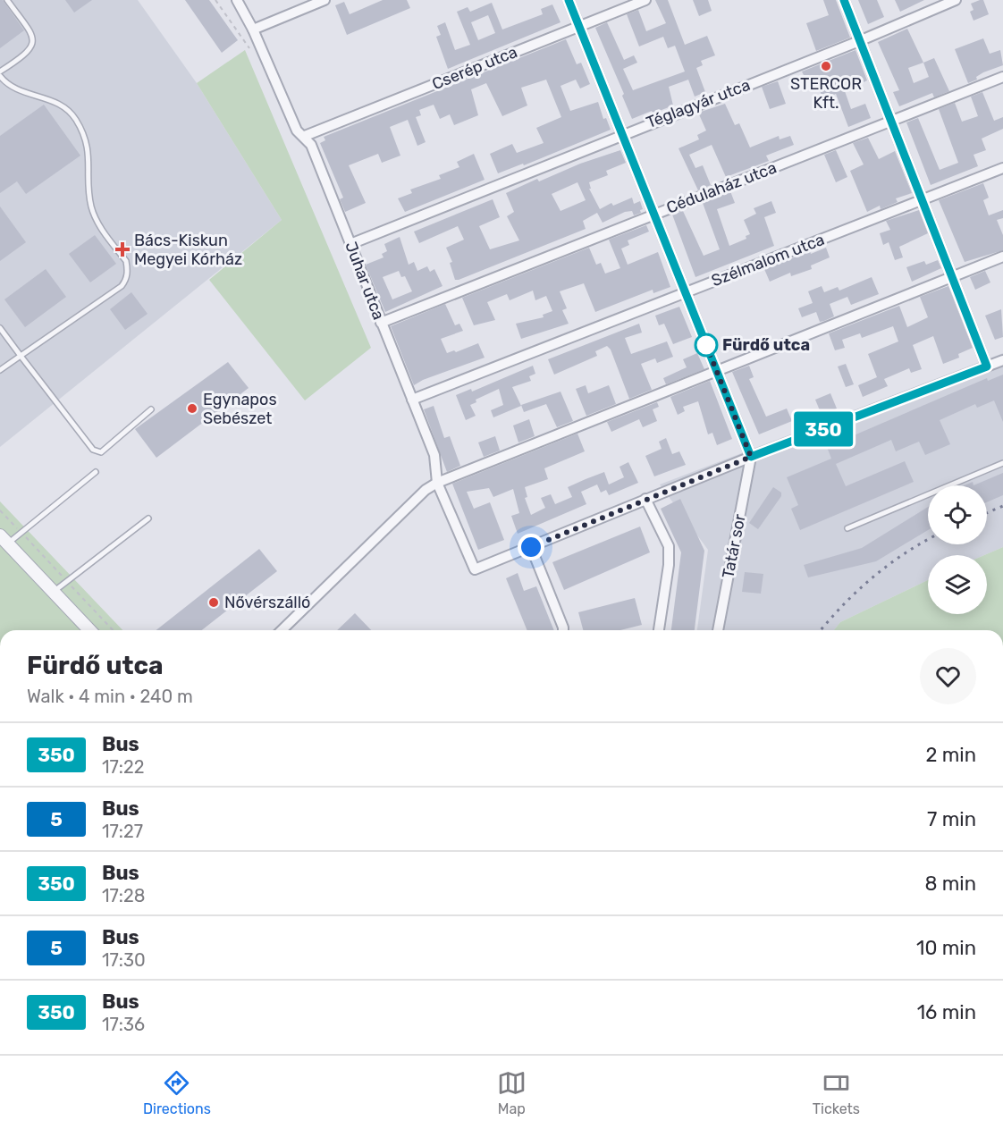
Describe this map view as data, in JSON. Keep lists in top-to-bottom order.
{
  "streets": {
    "street": [
      "Cserép utca",
      "Téglagyár utca",
      "Cédulaház utca",
      "Szélmalom utca",
      "Juhar utca",
      "Tatár sor"
    ]
  },
  "crossings": [
    ["Cserép utca", "Juhar utca"],
    ["Téglagyár utca", "Juhar utca"],
    ["Cédulaház utca", "Juhar utca"],
    ["Szélmalom utca", "Juhar utca"]
  ],
  "places": {
    "other": [
      "STERCOR Kft.",
      "Fürdő utca",
      "Egynapos Sebészet",
      "Nővérszálló"
    ],
    "health": ["Bács-Kiskun Megyei Kórház"]
  },
  "lines": ["bus line 350"],
  "page": {
    "on_map": "350",
    "heading": ["Fürdő utca", "Walk · 4 min · 240 m"],
    "list": [
      {
        "mark": "350",
        "name": "Bus",
        "note": "17:22",
        "value": "2 min"
      },
      {
        "mark": "5",
        "name": "Bus",
        "note": "17:27",
        "value": "7 min"
      },
      {
        "mark": "350",
        "name": "Bus",
        "note": "17:28",
        "value": "8 min"
      },
      {
        "mark": "5",
        "name": "Bus",
        "note": "17:30",
        "value": "10 min"
      },
      {
        "mark": "350",
        "name": "Bus",
        "note": "17:36",
        "value": "16 min"
      }
    ],
    "tabs": ["Directions", "Map", "Tickets"]
  }
}
